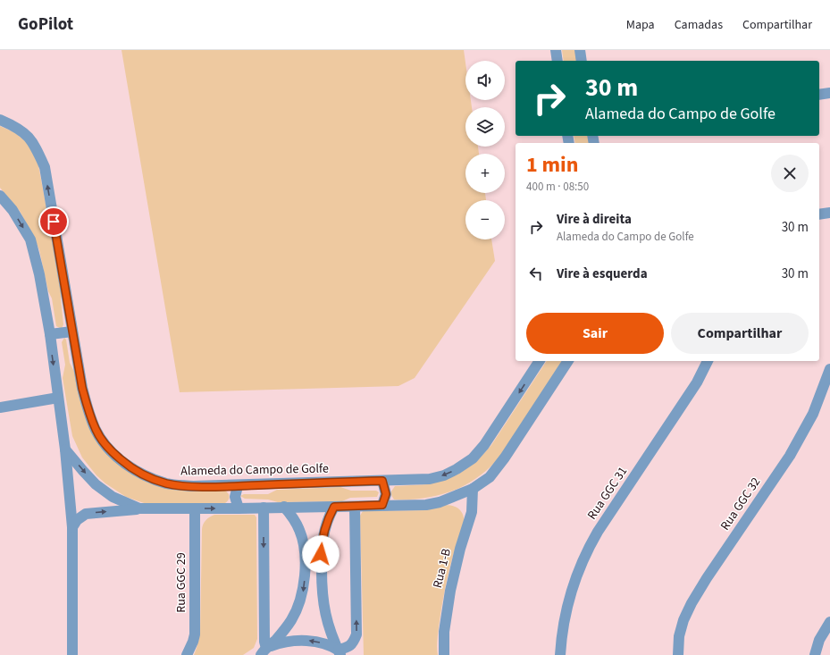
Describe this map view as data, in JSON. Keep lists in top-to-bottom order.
{
  "streets": {
    "street": [
      "Alameda do Campo de Golfe",
      "Rua GGC 31",
      "Rua GGC 32",
      "Rua 1-B",
      "Rua GGC 29"
    ]
  },
  "page": {
    "header": "GoPilot",
    "nav": ["Mapa", "Camadas", "Compartilhar"],
    "map_buttons": ["+", "−"],
    "turn": ["30 m", "Alameda do Campo de Golfe"],
    "heading": ["1 min", "400 m · 08:50"],
    "list": [
      {
        "name": "Vire à direita",
        "note": "Alameda do Campo de Golfe",
        "value": "30 m"
      },
      {
        "name": "Vire à esquerda",
        "value": "30 m"
      }
    ],
    "buttons": ["Sair", "Compartilhar"]
  }
}
